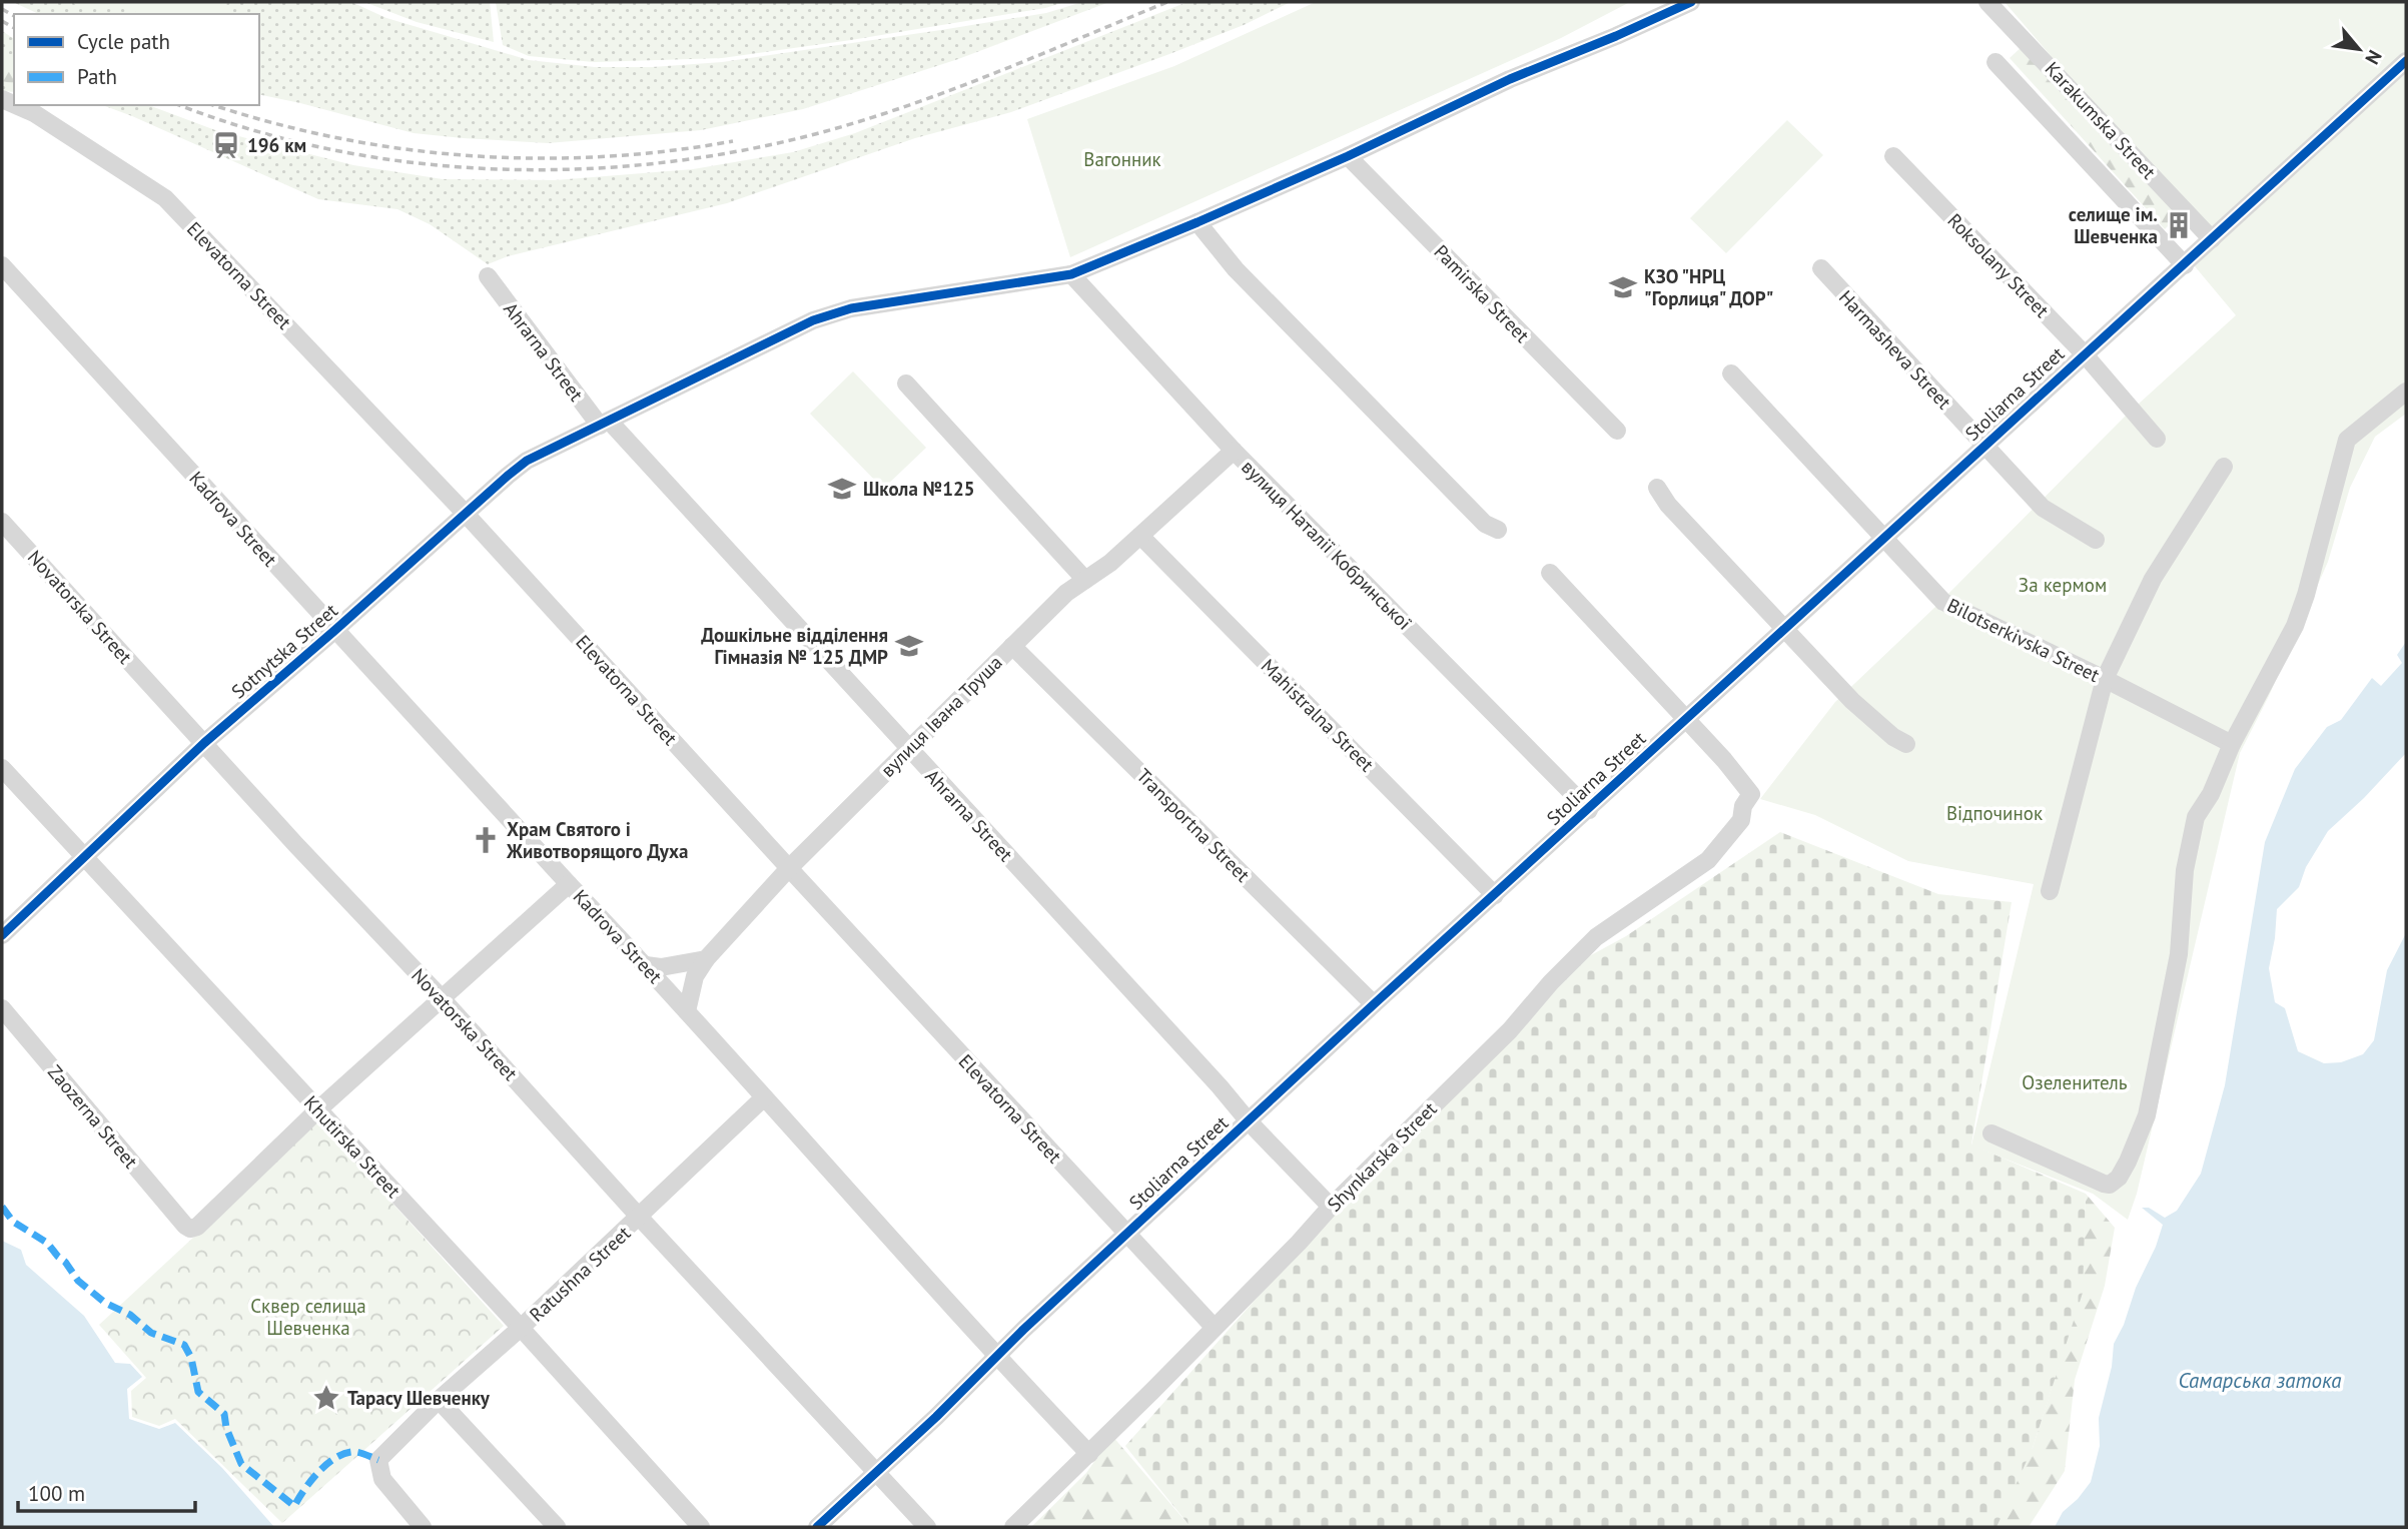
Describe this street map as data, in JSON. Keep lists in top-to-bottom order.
{
  "streets": {
    "street": [
      "Karakumska Street",
      "Roksolany Street",
      "Elevatorna Street",
      "Pamirska Street",
      "Harmasheva Street",
      "Ahrarna Street",
      "Stoliarna Street",
      "Kadrova Street",
      "вулиця Наталії Кобринської",
      "Novatorska Street",
      "Bilotserkivska Street",
      "Sotnytska Street",
      "Mahistralna Street",
      "вулиця Івана Труша",
      "Transportna Street",
      "Zaozerna Street",
      "Khutirska Street",
      "Shynkarska Street",
      "Ratushna Street"
    ]
  },
  "crossings": [
    ["Karakumska Street", "Stoliarna Street"],
    ["Roksolany Street", "Stoliarna Street"],
    ["Elevatorna Street", "Stoliarna Street"],
    ["Elevatorna Street", "Sotnytska Street"],
    ["Elevatorna Street", "вулиця Івана Труша"],
    ["Elevatorna Street", "Shynkarska Street"],
    ["Pamirska Street", "Sotnytska Street"],
    ["Harmasheva Street", "Stoliarna Street"],
    ["Ahrarna Street", "Stoliarna Street"],
    ["Ahrarna Street", "Sotnytska Street"],
    ["Ahrarna Street", "вулиця Івана Труша"],
    ["Ahrarna Street", "Shynkarska Street"],
    ["Stoliarna Street", "Kadrova Street"],
    ["Stoliarna Street", "вулиця Наталії Кобринської"],
    ["Stoliarna Street", "Novatorska Street"],
    ["Stoliarna Street", "Bilotserkivska Street"],
    ["Stoliarna Street", "Mahistralna Street"],
    ["Stoliarna Street", "Transportna Street"],
    ["Stoliarna Street", "Shynkarska Street"],
    ["Kadrova Street", "Sotnytska Street"],
    ["Kadrova Street", "вулиця Івана Труша"],
    ["Kadrova Street", "Shynkarska Street"],
    ["Kadrova Street", "Ratushna Street"],
    ["вулиця Наталії Кобринської", "Sotnytska Street"],
    ["вулиця Наталії Кобринської", "вулиця Івана Труша"],
    ["Novatorska Street", "Sotnytska Street"],
    ["Novatorska Street", "Ratushna Street"],
    ["Sotnytska Street", "Khutirska Street"],
    ["Mahistralna Street", "вулиця Івана Труша"],
    ["вулиця Івана Труша", "Transportna Street"],
    ["Zaozerna Street", "Khutirska Street"],
    ["Khutirska Street", "Ratushna Street"]
  ],
  "water": ["Самарська затока"],
  "parks": [
    "Вагонник",
    "За кермом",
    "Відпочинок",
    "Озеленитель",
    "Сквер селища Шевченка"
  ],
  "places": {
    "station": ["196 км"],
    "building": ["селище ім. Шевченка"],
    "school or university": ["КЗО \"НРЦ \"Горлиця\" ДОР\"", "Школа №125", "Дошкільне відділення Гімназія № 125 ДМР"],
    "church": ["Храм Святого і Животворящого Духа"],
    "place": ["Тарасу Шевченку"]
  },
  "legend": ["Cycle path", "Path"],
  "scale_bar": "100 m",
  "north": "bottom right"
}
